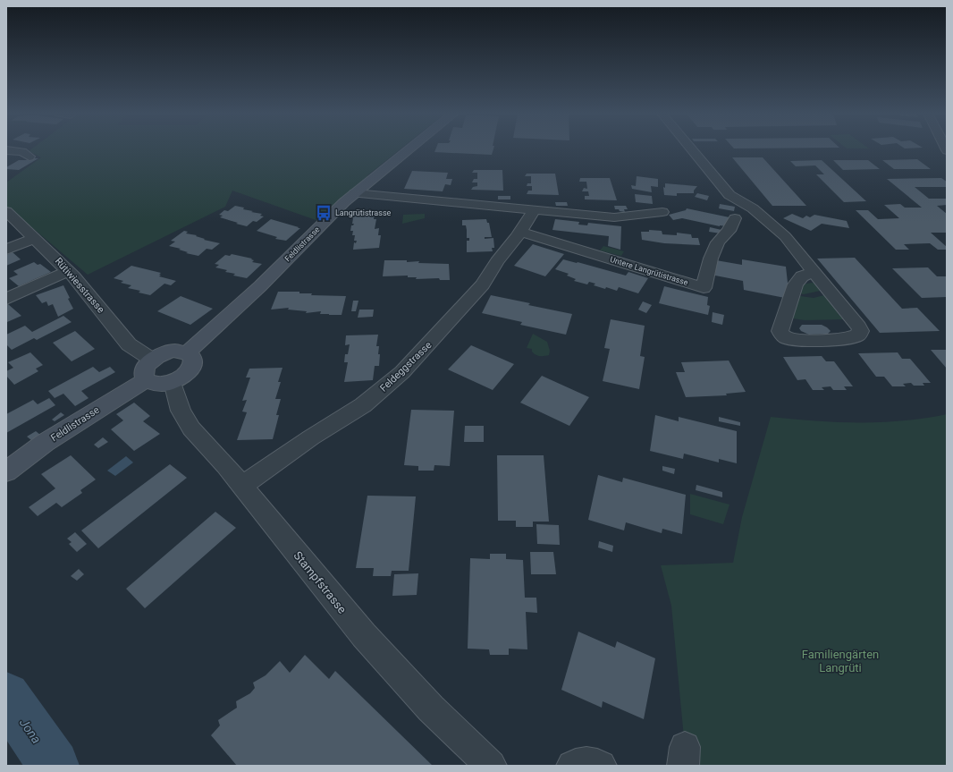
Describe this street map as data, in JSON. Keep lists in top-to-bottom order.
{
  "streets": {
    "street": [
      "Feldlistrasse",
      "Untere Langrütistrasse",
      "Rütiwiesstrasse",
      "Feldeggstrasse",
      "Stampfstrasse"
    ]
  },
  "crossings": [
    ["Untere Langrütistrasse", "Feldeggstrasse"],
    ["Feldeggstrasse", "Stampfstrasse"]
  ],
  "water": ["Jona"],
  "parks": ["Familiengärten Langrüti"],
  "places": {
    "bus stop": ["Langrütistrasse"]
  }
}
